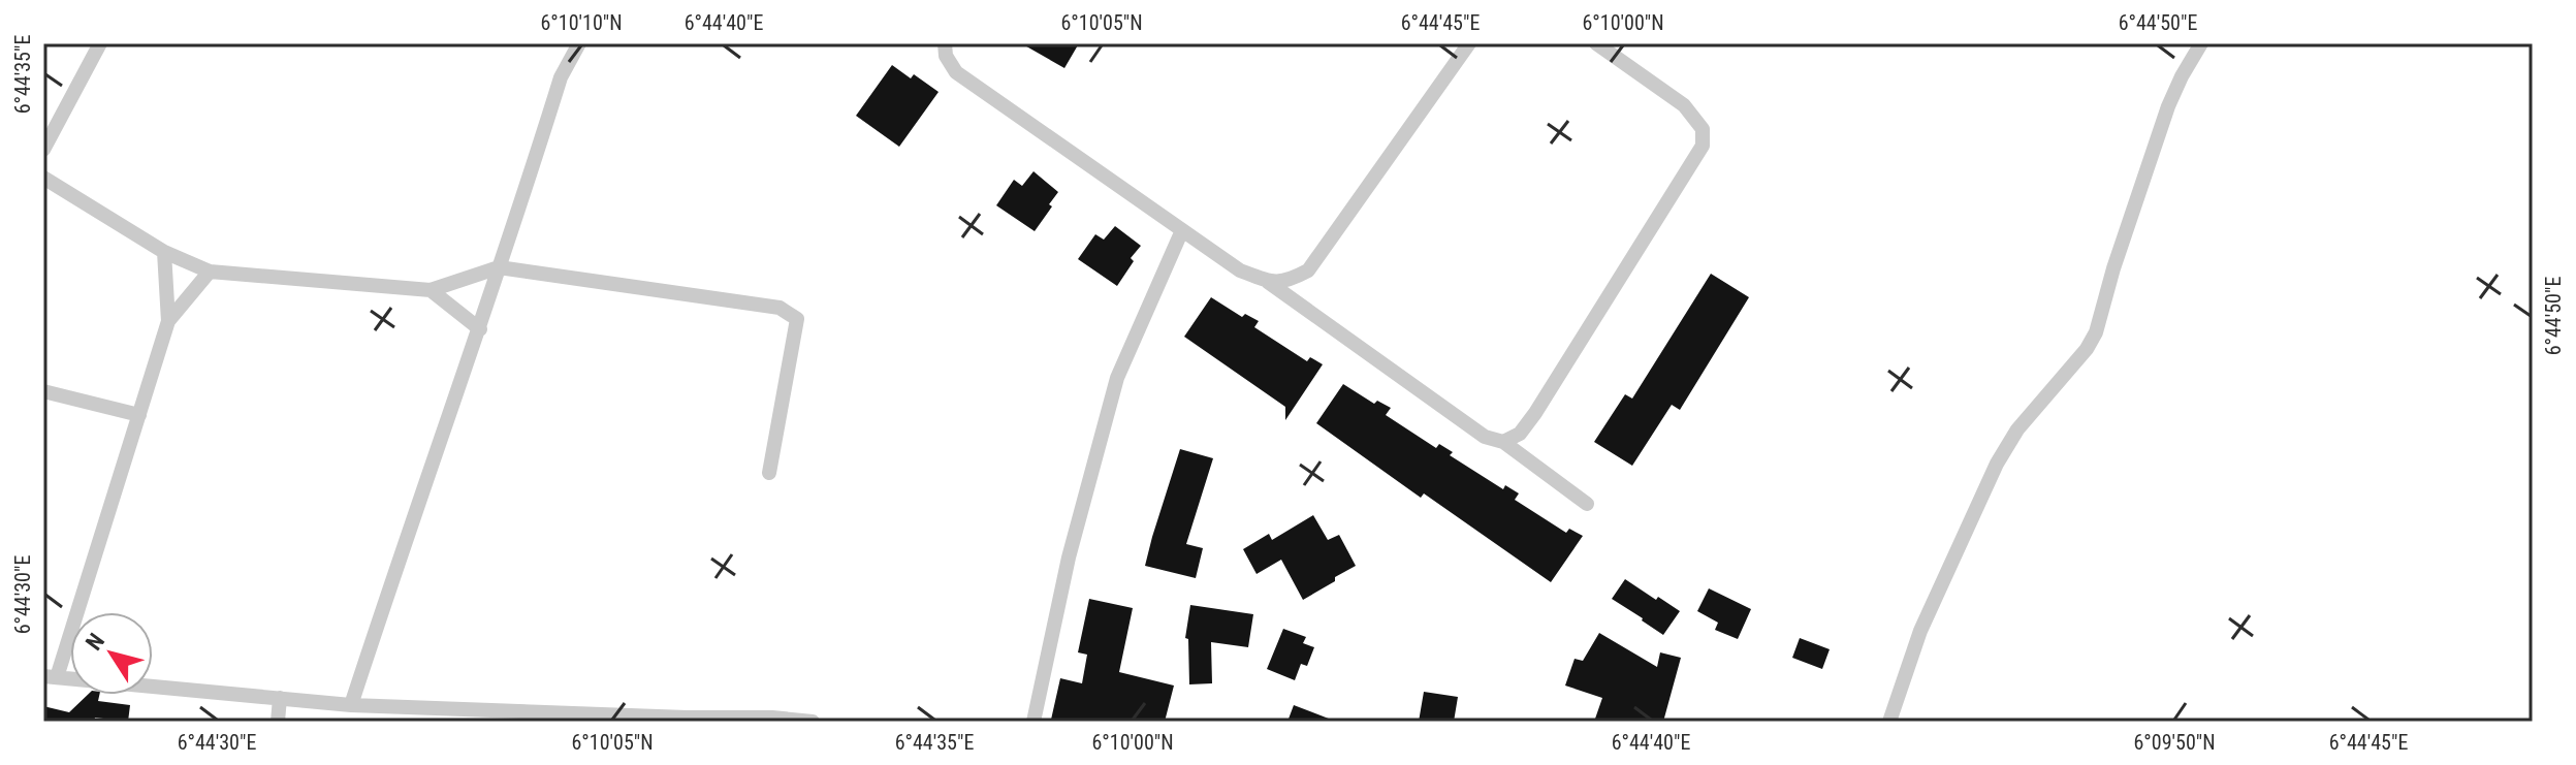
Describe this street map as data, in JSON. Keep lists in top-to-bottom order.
{
  "north": "top left",
  "coordinates": [
    "6°10'10\"N",
    "6°44'40\"E",
    "6°10'05\"N",
    "6°44'45\"E",
    "6°10'00\"N",
    "6°44'50\"E",
    "6°44'35\"E",
    "6°44'30\"E",
    "6°09'50\"N"
  ]
}
